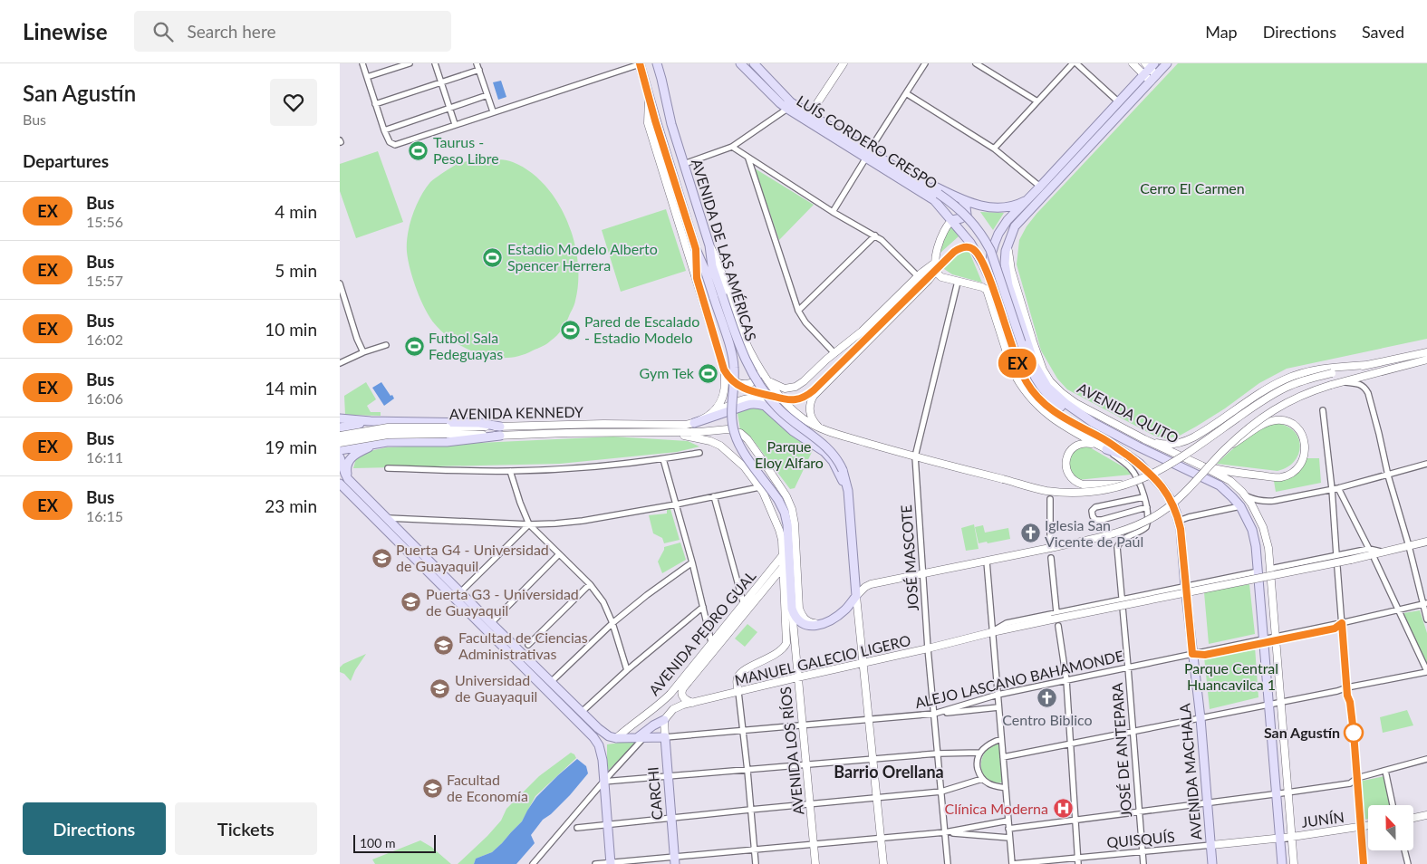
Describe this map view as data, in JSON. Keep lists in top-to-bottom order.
{
  "streets": {
    "main road": [
      "LUÍS CORDERO CRESPO",
      "AVENIDA DE LAS AMÉRICAS",
      "AVENIDA KENNEDY",
      "AVENIDA QUITO",
      "AVENIDA PEDRO GUAL",
      "MANUEL GALECIO LIGERO",
      "AVENIDA LOS RÍOS",
      "AVENIDA MACHALA",
      "CARCHI",
      "JUNÍN",
      "QUISQUÍS"
    ],
    "street": ["JOSÉ MASCOTE", "ALEJO LASCANO BAHAMONDE", "JOSÉ DE ANTEPARA"]
  },
  "crossings": [
    ["LUÍS CORDERO CRESPO", "AVENIDA QUITO"],
    ["LUÍS CORDERO CRESPO", "AVENIDA MACHALA"],
    ["AVENIDA DE LAS AMÉRICAS", "AVENIDA KENNEDY"],
    ["AVENIDA DE LAS AMÉRICAS", "AVENIDA LOS RÍOS"],
    ["AVENIDA QUITO", "MANUEL GALECIO LIGERO"],
    ["AVENIDA QUITO", "ALEJO LASCANO BAHAMONDE"],
    ["AVENIDA QUITO", "JUNÍN"],
    ["AVENIDA QUITO", "QUISQUÍS"],
    ["JOSÉ MASCOTE", "MANUEL GALECIO LIGERO"],
    ["JOSÉ MASCOTE", "ALEJO LASCANO BAHAMONDE"],
    ["AVENIDA PEDRO GUAL", "MANUEL GALECIO LIGERO"],
    ["MANUEL GALECIO LIGERO", "JOSÉ DE ANTEPARA"],
    ["MANUEL GALECIO LIGERO", "AVENIDA LOS RÍOS"],
    ["MANUEL GALECIO LIGERO", "AVENIDA MACHALA"],
    ["MANUEL GALECIO LIGERO", "CARCHI"],
    ["ALEJO LASCANO BAHAMONDE", "JOSÉ DE ANTEPARA"],
    ["ALEJO LASCANO BAHAMONDE", "AVENIDA LOS RÍOS"],
    ["ALEJO LASCANO BAHAMONDE", "AVENIDA MACHALA"],
    ["ALEJO LASCANO BAHAMONDE", "CARCHI"],
    ["JOSÉ DE ANTEPARA", "QUISQUÍS"],
    ["AVENIDA MACHALA", "QUISQUÍS"],
    ["JUNÍN", "QUISQUÍS"]
  ],
  "districts": ["Barrio Orellana"],
  "parks": ["Cerro El Carmen", "Parque Eloy Alfaro", "Parque Central Huancavilca 1"],
  "places": {
    "sports": [
      "Taurus - Peso Libre",
      "Estadio Modelo Alberto Spencer Herrera",
      "Pared de Escalado - Estadio Modelo",
      "Futbol Sala Fedeguayas",
      "Gym Tek"
    ],
    "church": ["Iglesia San Vicente de Paúl", "Centro Biblico"],
    "school or university": [
      "Puerta G4 - Universidad de Guayaquil",
      "Puerta G3 - Universidad de Guayaquil",
      "Facultad de Ciencias Administrativas",
      "Universidad de Guayaquil",
      "Facultad de Economía"
    ],
    "other": ["San Agustín"],
    "hospital": ["Clínica Moderna"]
  },
  "lines": ["bus line EX"],
  "scale_bar": "100 m",
  "north": "top",
  "page": {
    "header": "Linewise",
    "search": "Search here",
    "nav": ["Map", "Directions", "Saved"],
    "heading": [
      ["San Agustín", "Bus"],
      "Departures"
    ],
    "on_map": "EX",
    "list": [
      {
        "mark": "EX",
        "name": "Bus",
        "note": "15:56",
        "value": "4 min"
      },
      {
        "mark": "EX",
        "name": "Bus",
        "note": "15:57",
        "value": "5 min"
      },
      {
        "mark": "EX",
        "name": "Bus",
        "note": "16:02",
        "value": "10 min"
      },
      {
        "mark": "EX",
        "name": "Bus",
        "note": "16:06",
        "value": "14 min"
      },
      {
        "mark": "EX",
        "name": "Bus",
        "note": "16:11",
        "value": "19 min"
      },
      {
        "mark": "EX",
        "name": "Bus",
        "note": "16:15",
        "value": "23 min"
      }
    ],
    "buttons": ["Directions", "Tickets"],
    "scale": "100 m"
  }
}
